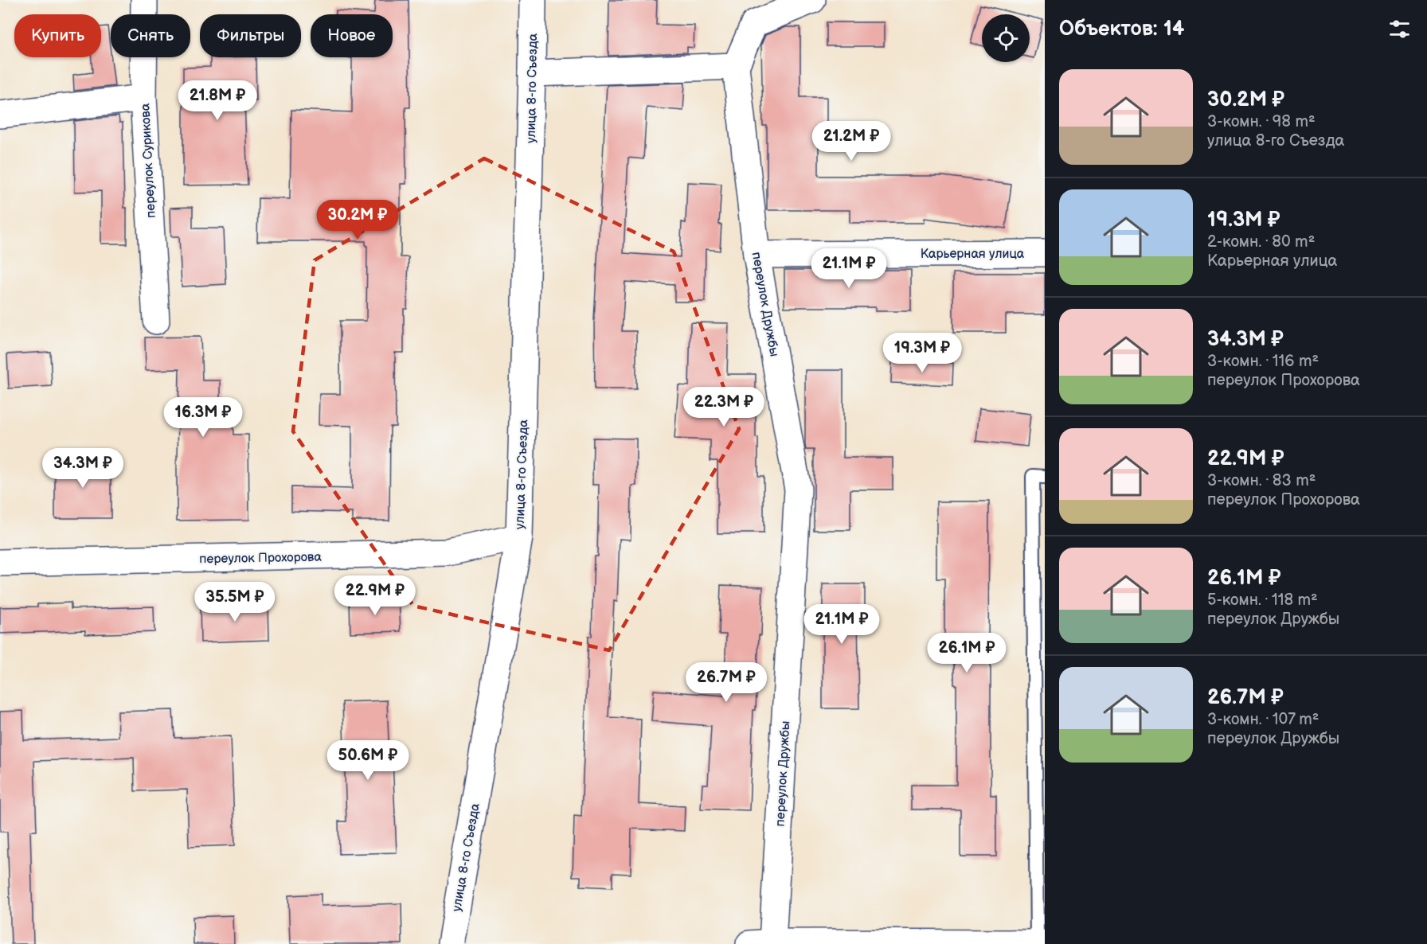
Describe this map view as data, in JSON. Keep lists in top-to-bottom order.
{
  "streets": {
    "street": [
      "улица 8-го Съезда",
      "переулок Сурикова",
      "Карьерная улица",
      "переулок Дружбы",
      "переулок Прохорова"
    ]
  },
  "crossings": [
    ["улица 8-го Съезда", "переулок Прохорова"],
    ["Карьерная улица", "переулок Дружбы"]
  ],
  "page": {
    "heading": "Объектов: 14",
    "chip": [
      "Купить",
      "Снять",
      "Фильтры",
      "Новое"
    ],
    "list": [
      {
        "name": "30.2M ₽",
        "note": "3-комн. · 98 m² · улица 8-го Съезда"
      },
      {
        "name": "19.3M ₽",
        "note": "2-комн. · 80 m² · Карьерная улица"
      },
      {
        "name": "34.3M ₽",
        "note": "3-комн. · 116 m² · переулок Прохорова"
      },
      {
        "name": "22.9M ₽",
        "note": "3-комн. · 83 m² · переулок Прохорова"
      },
      {
        "name": "26.1M ₽",
        "note": "5-комн. · 118 m² · переулок Дружбы"
      },
      {
        "name": "26.7M ₽",
        "note": "3-комн. · 107 m² · переулок Дружбы"
      }
    ],
    "price": [
      "21.8M ₽",
      "21.2M ₽",
      "30.2M ₽",
      "21.1M ₽",
      "19.3M ₽",
      "22.3M ₽",
      "16.3M ₽",
      "34.3M ₽",
      "22.9M ₽",
      "35.5M ₽",
      "21.1M ₽",
      "26.1M ₽",
      "26.7M ₽",
      "50.6M ₽"
    ]
  }
}
